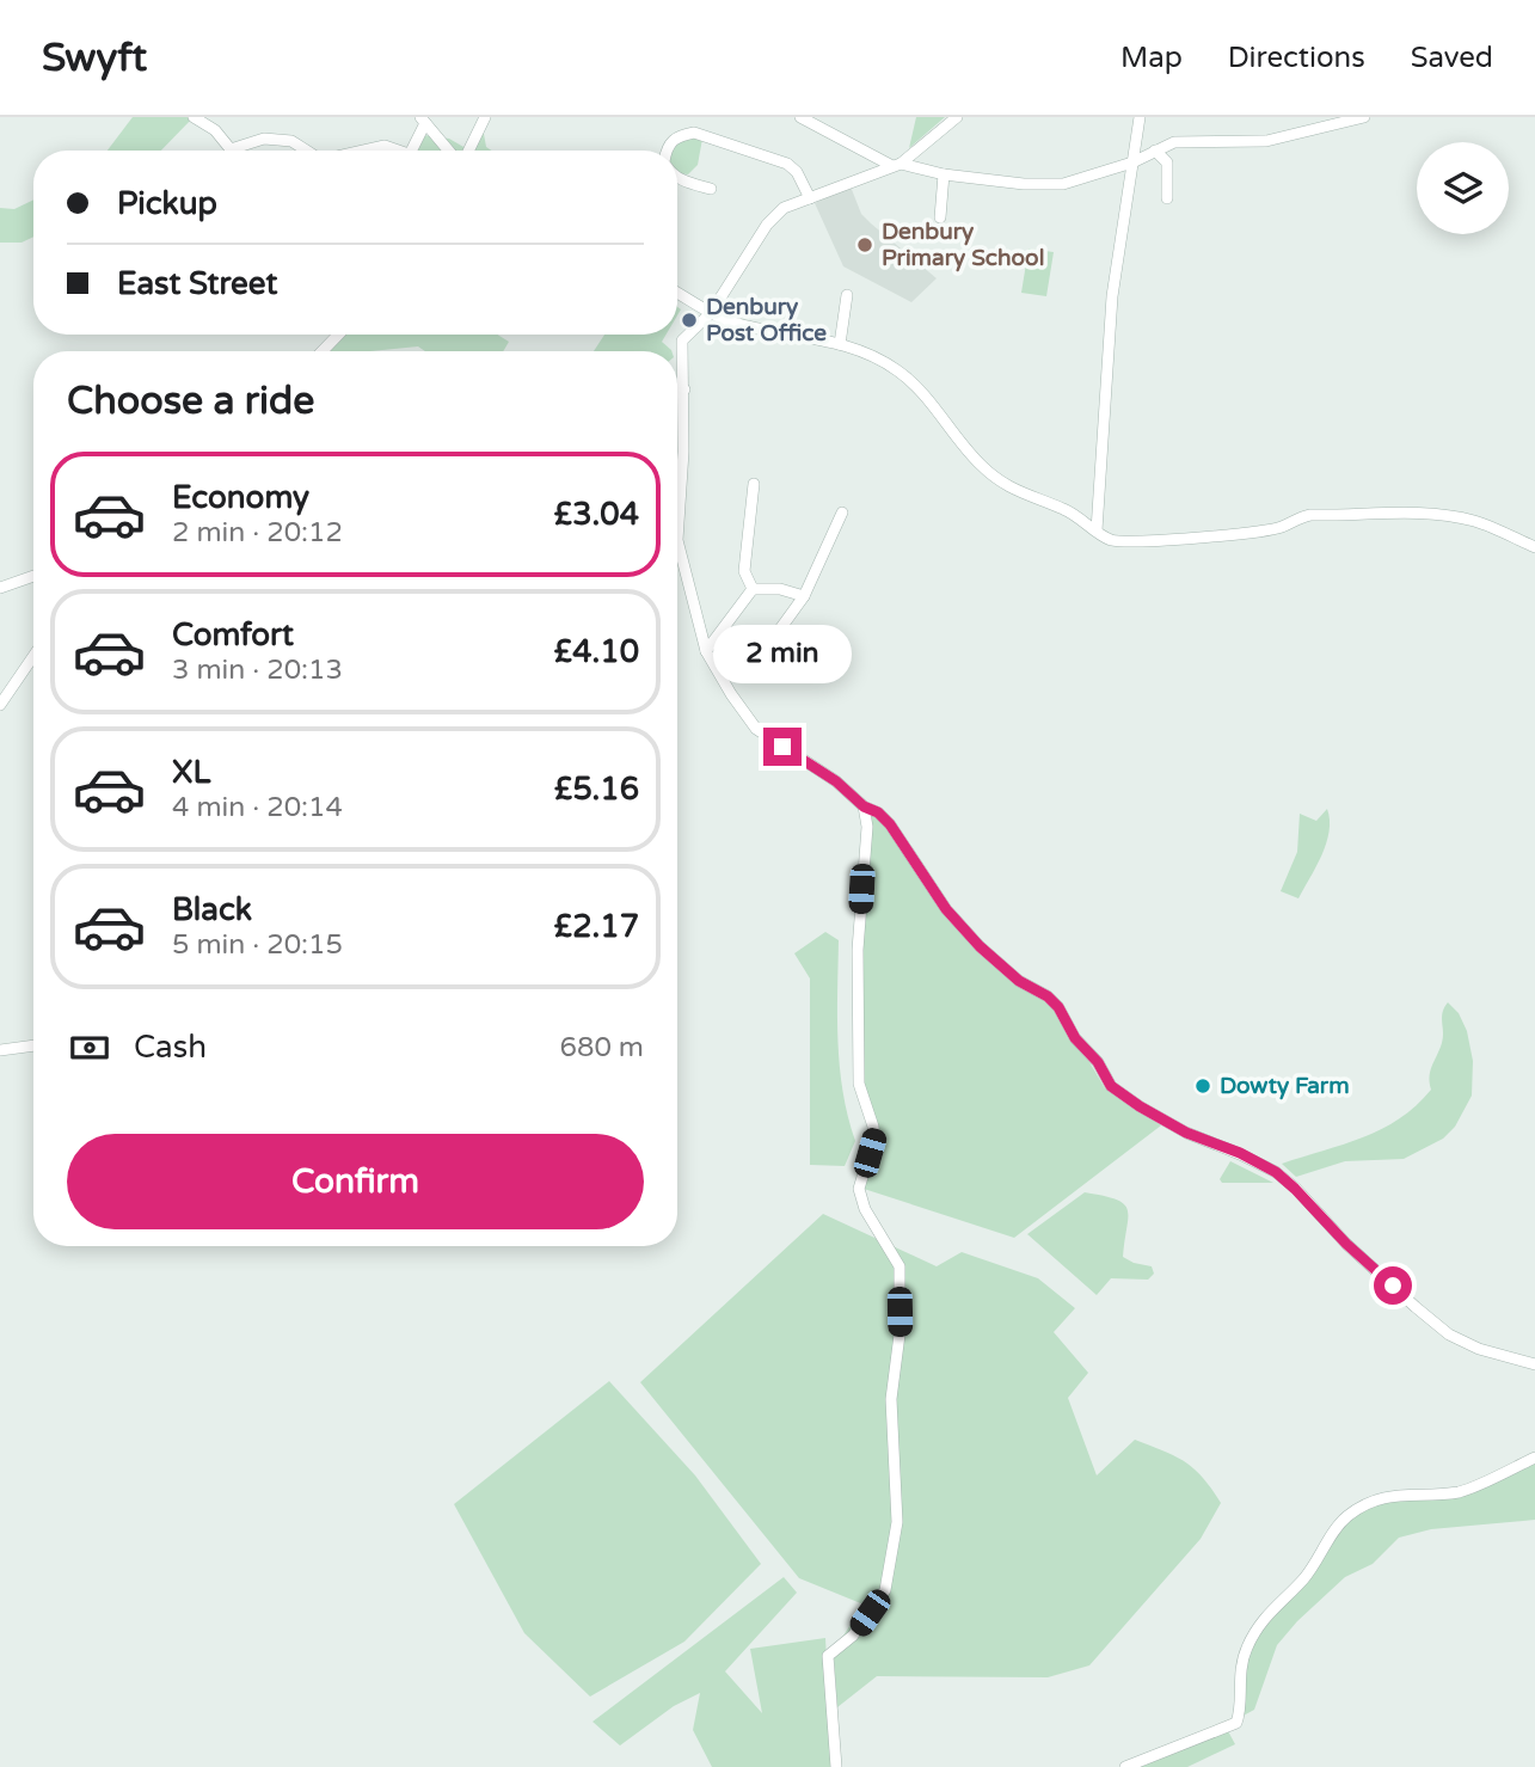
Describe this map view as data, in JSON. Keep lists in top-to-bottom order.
{
  "places": ["Denbury Primary School", "Denbury Post Office", "Dowty Farm"],
  "page": {
    "header": "Swyft",
    "nav": ["Map", "Directions", "Saved"],
    "banner": ["Pickup", "East Street"],
    "heading": "Choose a ride",
    "list": [
      {
        "name": "Economy",
        "note": "2 min · 20:12",
        "value": "£3.04"
      },
      {
        "name": "Comfort",
        "note": "3 min · 20:13",
        "value": "£4.10"
      },
      {
        "name": "XL",
        "note": "4 min · 20:14",
        "value": "£5.16"
      },
      {
        "name": "Black",
        "note": "5 min · 20:15",
        "value": "£2.17"
      }
    ],
    "bubble": "2 min",
    "pay": ["Cash", "680 m"],
    "buttons": "Confirm"
  }
}
